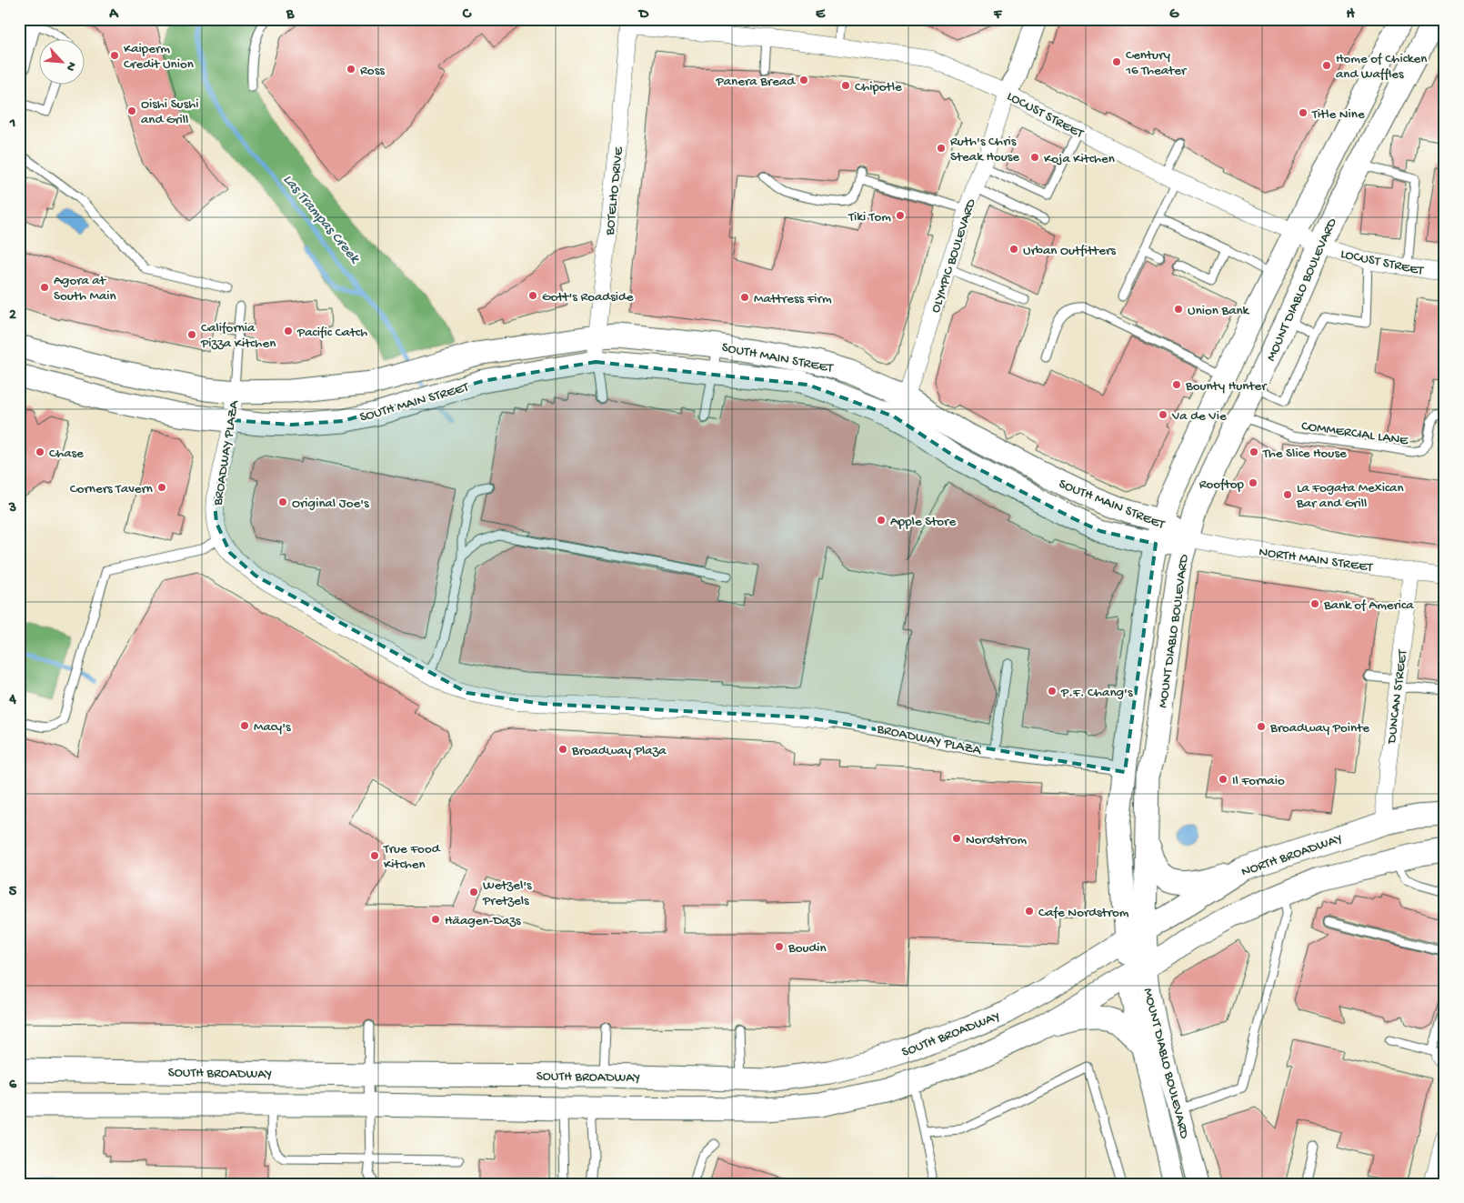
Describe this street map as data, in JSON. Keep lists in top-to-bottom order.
{
  "streets": {
    "main road": [
      "MOUNT DIABLO BOULEVARD",
      "SOUTH MAIN STREET",
      "NORTH BROADWAY",
      "SOUTH BROADWAY"
    ],
    "street": [
      "LOCUST STREET",
      "BOTELHO DRIVE",
      "OLYMPIC BOULEVARD",
      "BROADWAY PLAZA",
      "NORTH MAIN STREET",
      "DUNCAN STREET"
    ],
    "lane": ["COMMERCIAL LANE"]
  },
  "crossings": [
    ["LOCUST STREET", "BOTELHO DRIVE"],
    ["LOCUST STREET", "OLYMPIC BOULEVARD"],
    ["LOCUST STREET", "MOUNT DIABLO BOULEVARD"],
    ["BOTELHO DRIVE", "SOUTH MAIN STREET"],
    ["OLYMPIC BOULEVARD", "SOUTH MAIN STREET"],
    ["MOUNT DIABLO BOULEVARD", "SOUTH MAIN STREET"],
    ["MOUNT DIABLO BOULEVARD", "COMMERCIAL LANE"],
    ["MOUNT DIABLO BOULEVARD", "BROADWAY PLAZA"],
    ["MOUNT DIABLO BOULEVARD", "NORTH MAIN STREET"],
    ["MOUNT DIABLO BOULEVARD", "NORTH BROADWAY"],
    ["MOUNT DIABLO BOULEVARD", "SOUTH BROADWAY"],
    ["SOUTH MAIN STREET", "BROADWAY PLAZA"],
    ["SOUTH MAIN STREET", "NORTH MAIN STREET"],
    ["NORTH MAIN STREET", "DUNCAN STREET"],
    ["DUNCAN STREET", "NORTH BROADWAY"],
    ["NORTH BROADWAY", "SOUTH BROADWAY"]
  ],
  "water": ["Las Trampas Creek"],
  "places": [
    "Kaiperm Credit Union",
    "Century 16 Theater",
    "Home of Chicken and Waffles",
    "Ross",
    "Panera Bread",
    "Chipotle",
    "Oishi Sushi and Grill",
    "Title Nine",
    "Ruth's Chris Steak House",
    "Koja Kitchen",
    "Tiki Tom",
    "Urban Outfitters",
    "Agora at South Main",
    "Gott's Roadside",
    "Mattress Firm",
    "Union Bank",
    "Pacific Catch",
    "California Pizza Kitchen",
    "Bounty Hunter",
    "Va de Vie",
    "Chase",
    "The Slice House",
    "Rooftop",
    "Corners Tavern",
    "La Fogata Mexican Bar and Grill",
    "Original Joe's",
    "Apple Store",
    "Bank of America",
    "P.F. Chang's",
    "Macy's",
    "Broadway Pointe",
    "Broadway Plaza",
    "Il Fornaio",
    "Nordstrom",
    "True Food Kitchen",
    "Wetzel's Pretzels",
    "Cafe Nordstrom",
    "Häagen-Dazs",
    "Boudin"
  ],
  "north": "bottom right",
  "grid": {
    "columns": [
      "A",
      "B",
      "C",
      "D",
      "E",
      "F",
      "G",
      "H"
    ],
    "rows": [
      "1",
      "2",
      "3",
      "4",
      "5",
      "6"
    ]
  }
}
